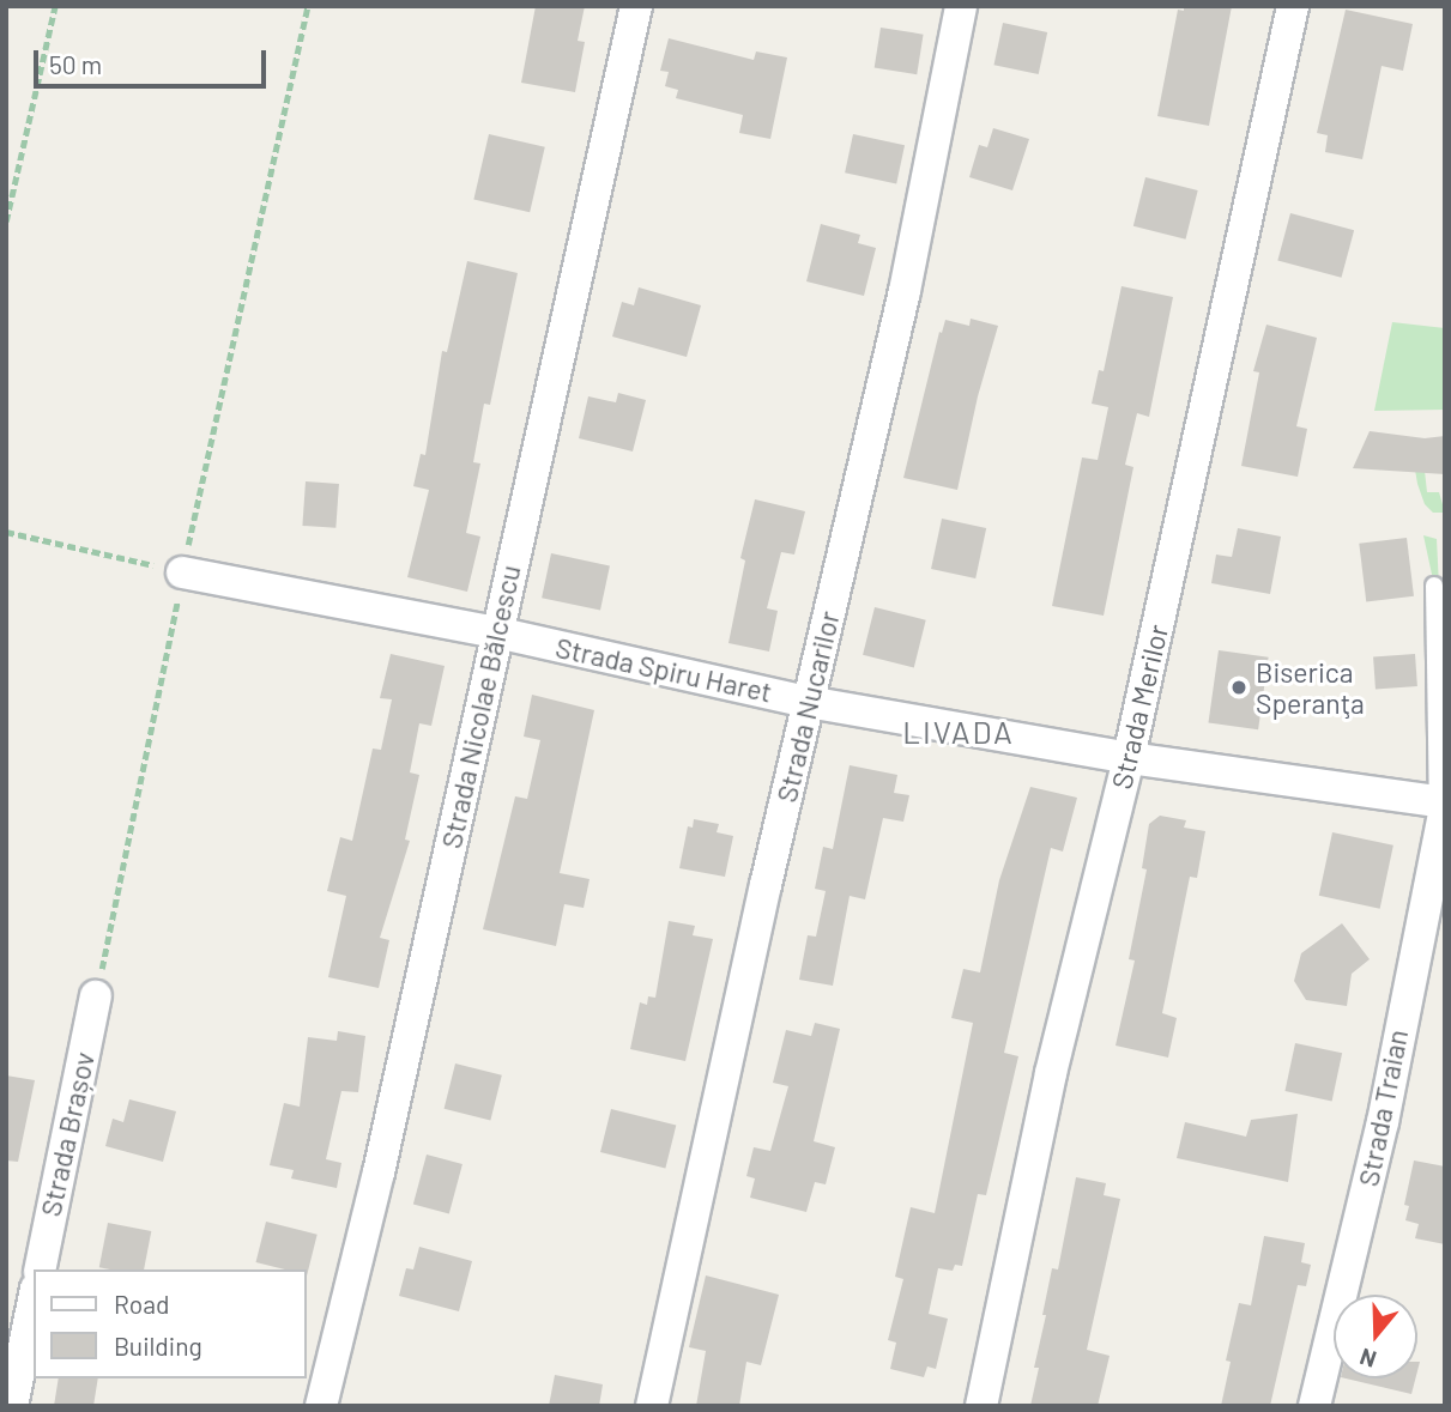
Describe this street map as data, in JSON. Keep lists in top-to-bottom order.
{
  "streets": {
    "street": [
      "Strada Spiru Haret",
      "Strada Nicolae Bălcescu",
      "Strada Nucarilor",
      "Strada Merilor",
      "Strada Traian",
      "Strada Brașov"
    ]
  },
  "crossings": [
    ["Strada Spiru Haret", "Strada Nicolae Bălcescu"],
    ["Strada Spiru Haret", "Strada Nucarilor"],
    ["Strada Spiru Haret", "Strada Merilor"],
    ["Strada Spiru Haret", "Strada Traian"]
  ],
  "districts": ["LIVADA"],
  "places": ["Biserica Speranţa"],
  "legend": ["Road", "Building"],
  "scale_bar": "50 m",
  "north": "bottom"
}
